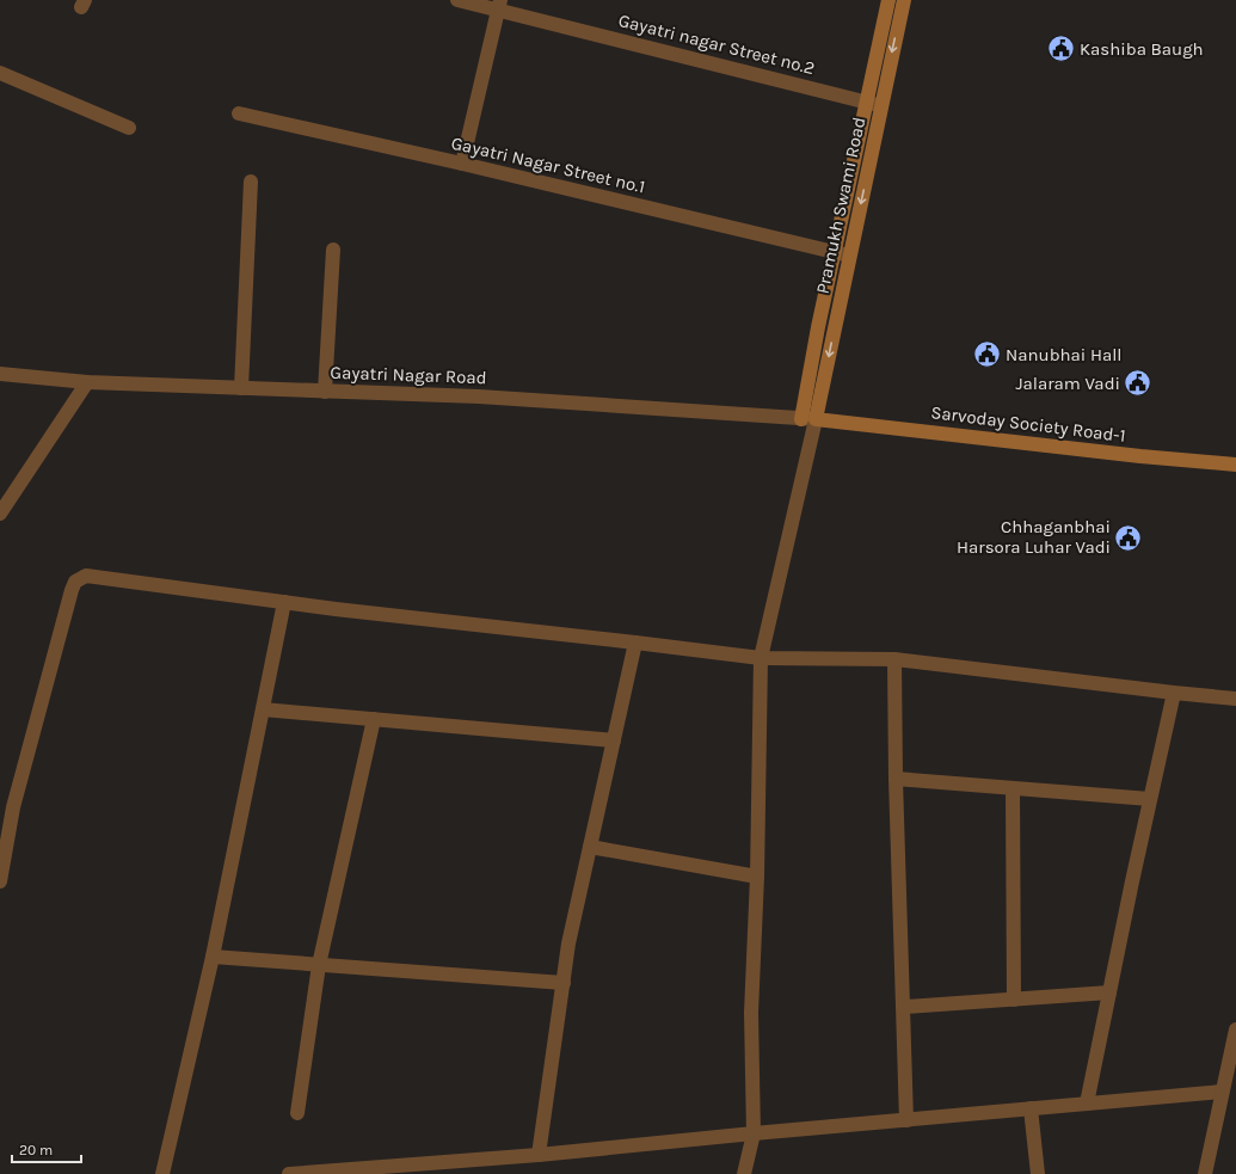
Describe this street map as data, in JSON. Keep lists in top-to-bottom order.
{
  "streets": {
    "main road": ["Pramukh Swami Road", "Sarvoday Society Road-1"],
    "street": ["Gayatri nagar Street no.2", "Gayatri Nagar Street no.1", "Gayatri Nagar Road"]
  },
  "crossings": [
    ["Gayatri nagar Street no.2", "Pramukh Swami Road"],
    ["Gayatri Nagar Street no.1", "Pramukh Swami Road"],
    ["Pramukh Swami Road", "Gayatri Nagar Road"],
    ["Pramukh Swami Road", "Sarvoday Society Road-1"],
    ["Gayatri Nagar Road", "Sarvoday Society Road-1"]
  ],
  "places": {
    "public building": [
      "Kashiba Baugh",
      "Nanubhai Hall",
      "Jalaram Vadi",
      "Chhaganbhai Harsora Luhar Vadi"
    ]
  },
  "scale_bar": "20 m"
}
